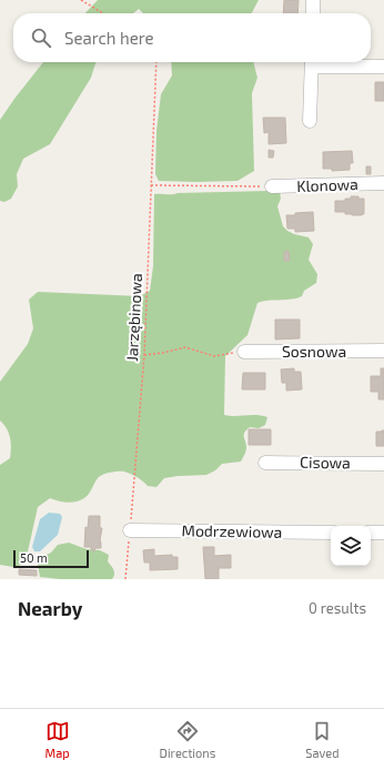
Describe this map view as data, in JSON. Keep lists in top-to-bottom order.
{
  "streets": {
    "street": [
      "Klonowa",
      "Sosnowa",
      "Cisowa",
      "Modrzewiowa"
    ],
    "path": ["Jarzębinowa"]
  },
  "crossings": [
    ["Jarzębinowa", "Modrzewiowa"]
  ],
  "scale_bar": "50 m",
  "page": {
    "search": "Search here",
    "scale": "50 m",
    "heading": ["Nearby", "0 results"],
    "nav": ["Map", "Directions", "Saved"]
  }
}
